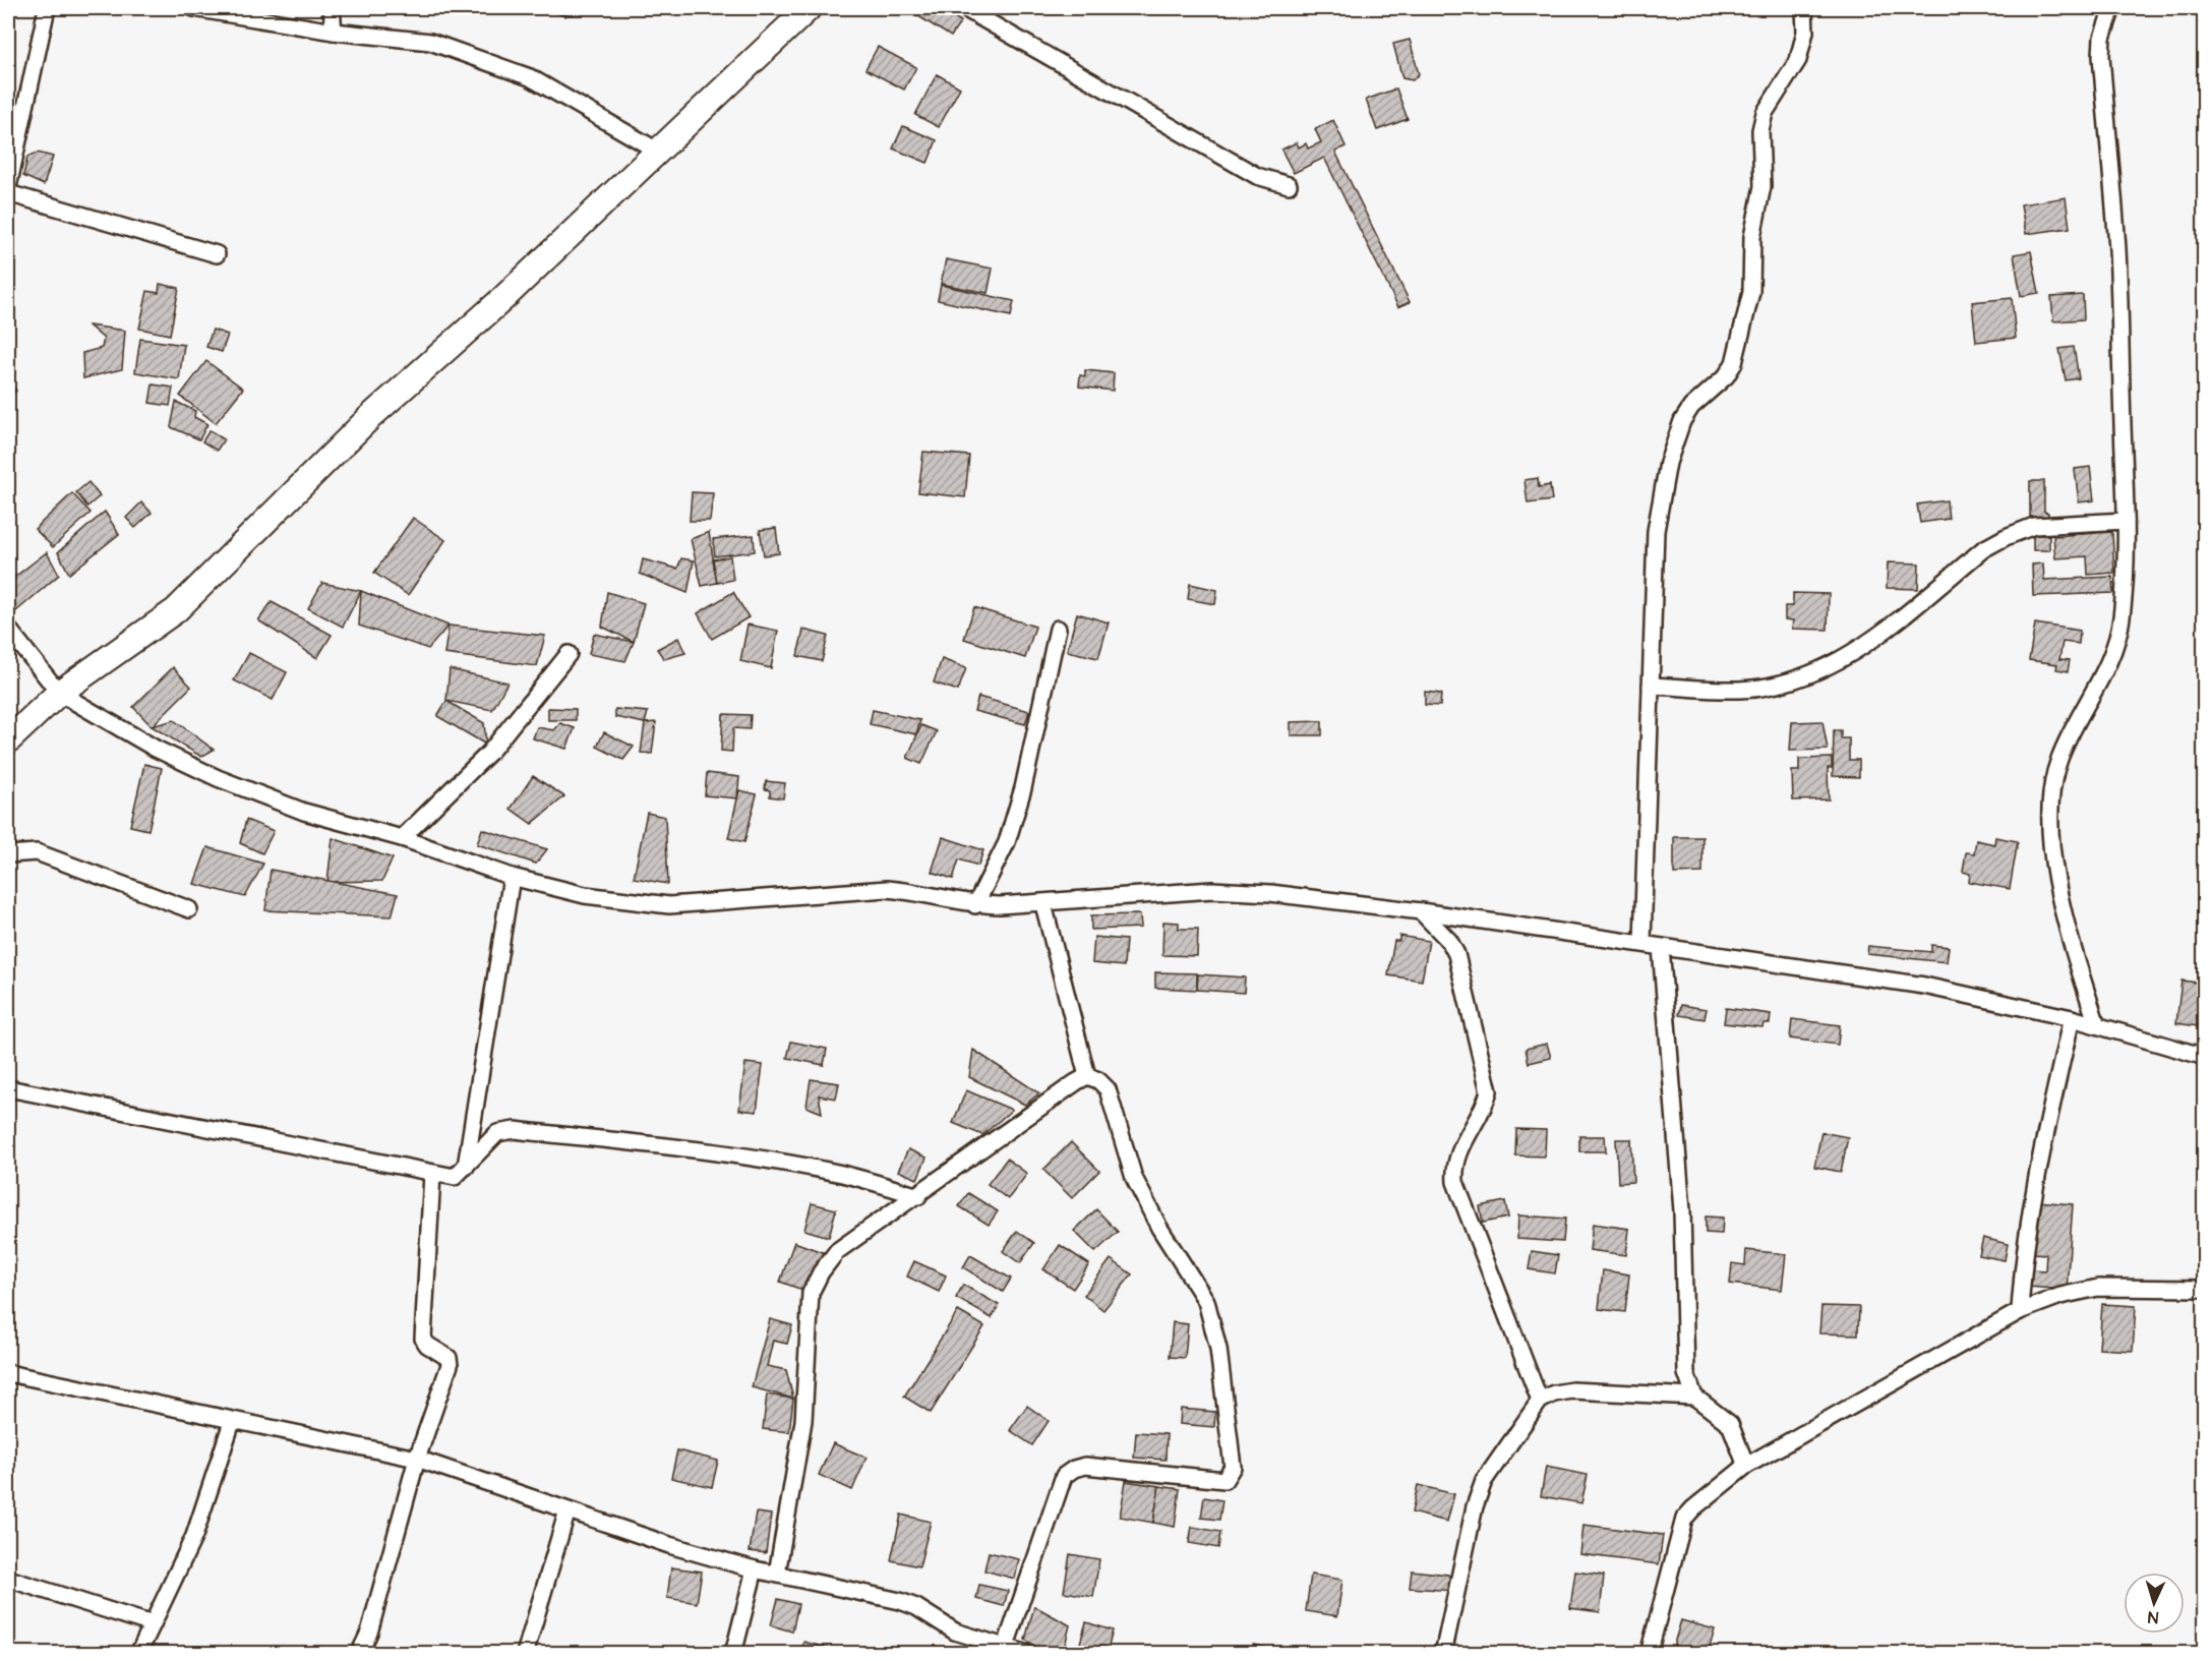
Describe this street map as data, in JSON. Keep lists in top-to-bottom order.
{
  "north": "bottom"
}
